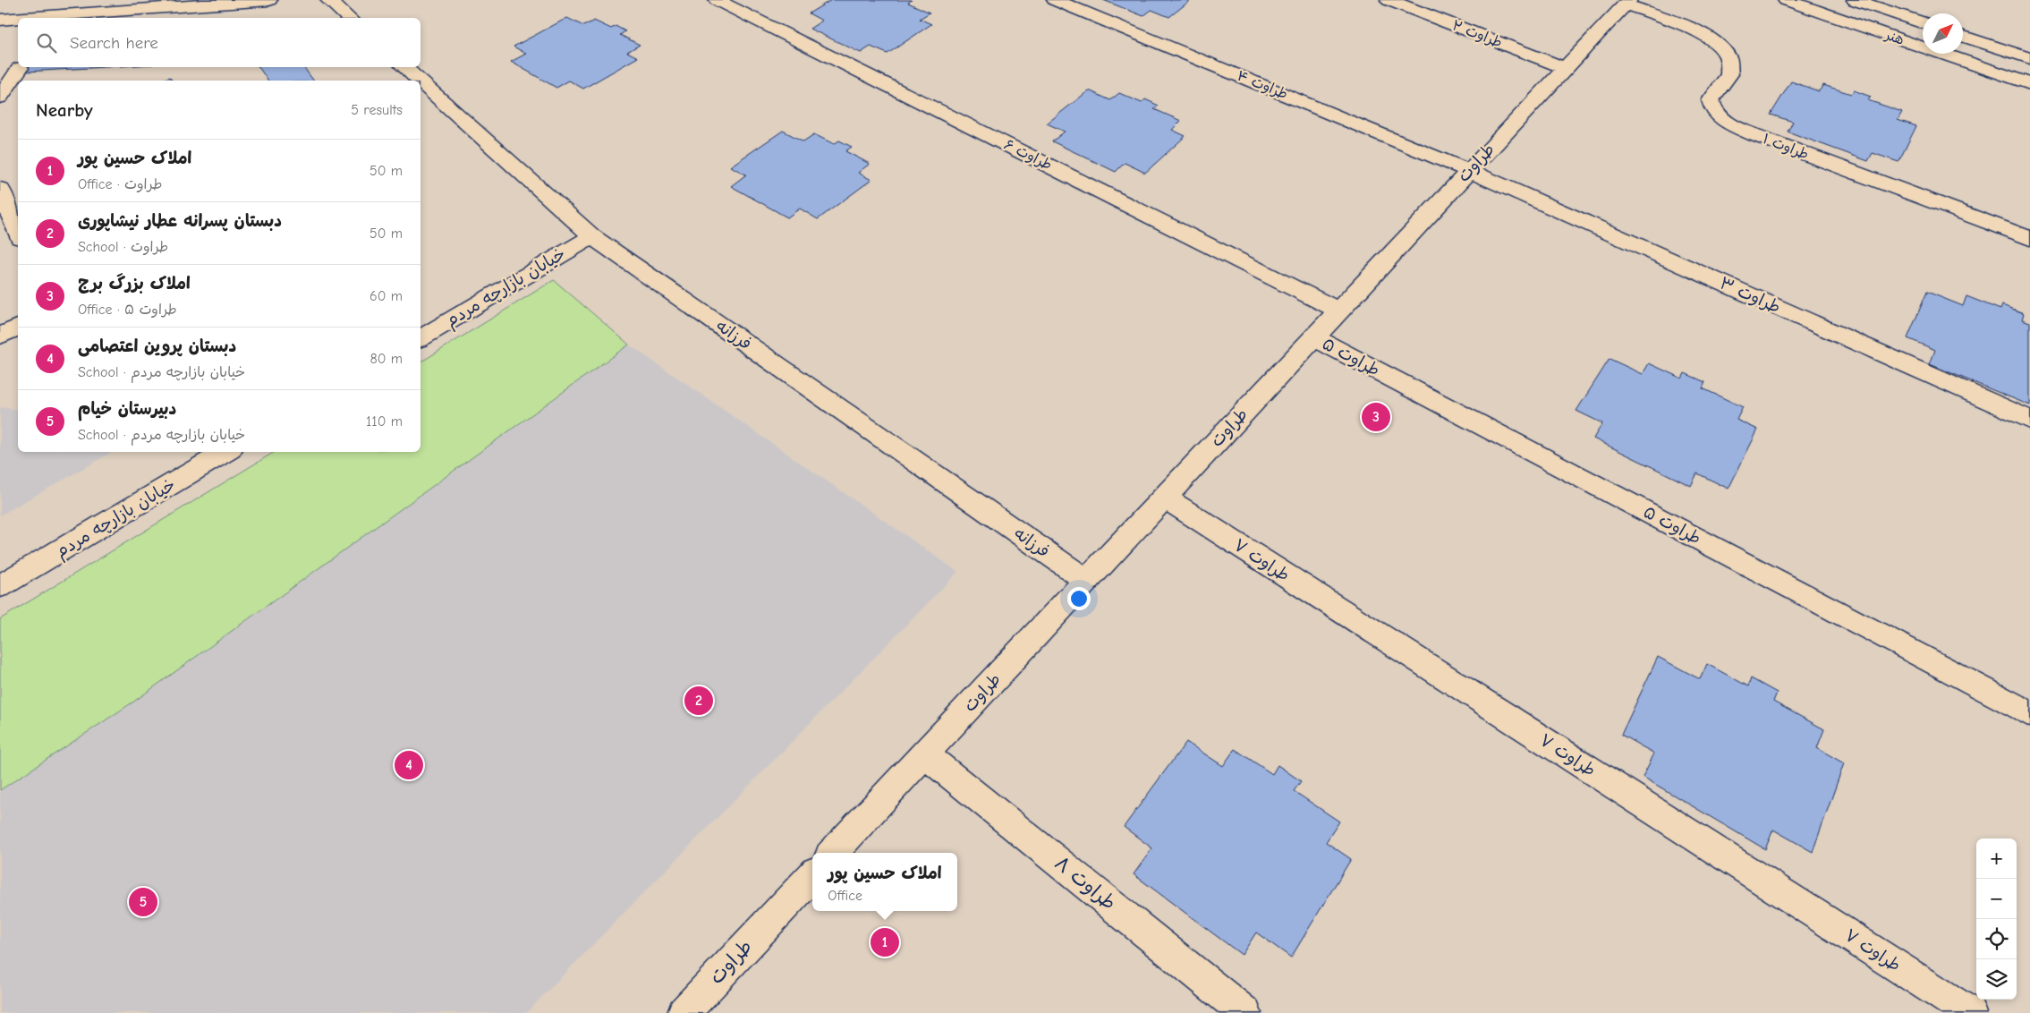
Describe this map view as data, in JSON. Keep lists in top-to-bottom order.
{
  "streets": {
    "street": [
      "طراوت ۲",
      "هنر",
      "طراوت ۴",
      "طراوت ۱",
      "طراوت ۶",
      "طراوت",
      "خیابان بازارچه مردم",
      "طراوت ۳",
      "فرزانه",
      "طراوت ۵",
      "طراوت ۷",
      "طراوت ۸"
    ]
  },
  "crossings": [
    ["طراوت ۲", "طراوت"],
    ["طراوت ۴", "طراوت"],
    ["طراوت ۴", "طراوت ۳"],
    ["طراوت ۱", "طراوت"],
    ["طراوت ۶", "طراوت"],
    ["طراوت", "طراوت ۳"],
    ["طراوت", "فرزانه"],
    ["طراوت", "طراوت ۵"],
    ["طراوت", "طراوت ۷"],
    ["طراوت", "طراوت ۸"],
    ["خیابان بازارچه مردم", "فرزانه"]
  ],
  "north": "top right",
  "page": {
    "search": "Search here",
    "heading": ["Nearby", "5 results"],
    "list": [
      {
        "mark": "1",
        "name": "املاک حسین پور",
        "note": "Office · طراوت",
        "value": "50 m"
      },
      {
        "mark": "2",
        "name": "دبستان پسرانه عطار نیشاپوری",
        "note": "School · طراوت",
        "value": "50 m"
      },
      {
        "mark": "3",
        "name": "املاک بزرگ برج",
        "note": "Office · طراوت ۵",
        "value": "60 m"
      },
      {
        "mark": "4",
        "name": "دبستان پروین اعتصامی",
        "note": "School · خیابان بازارچه مردم",
        "value": "80 m"
      },
      {
        "mark": "5",
        "name": "دبیرستان خیام",
        "note": "School · خیابان بازارچه مردم",
        "value": "110 m"
      }
    ],
    "pins": [
      "3",
      "2",
      "4",
      "5",
      "1"
    ],
    "map_buttons": ["+", "−"],
    "popup": ["املاک حسین پور", "Office"]
  }
}
